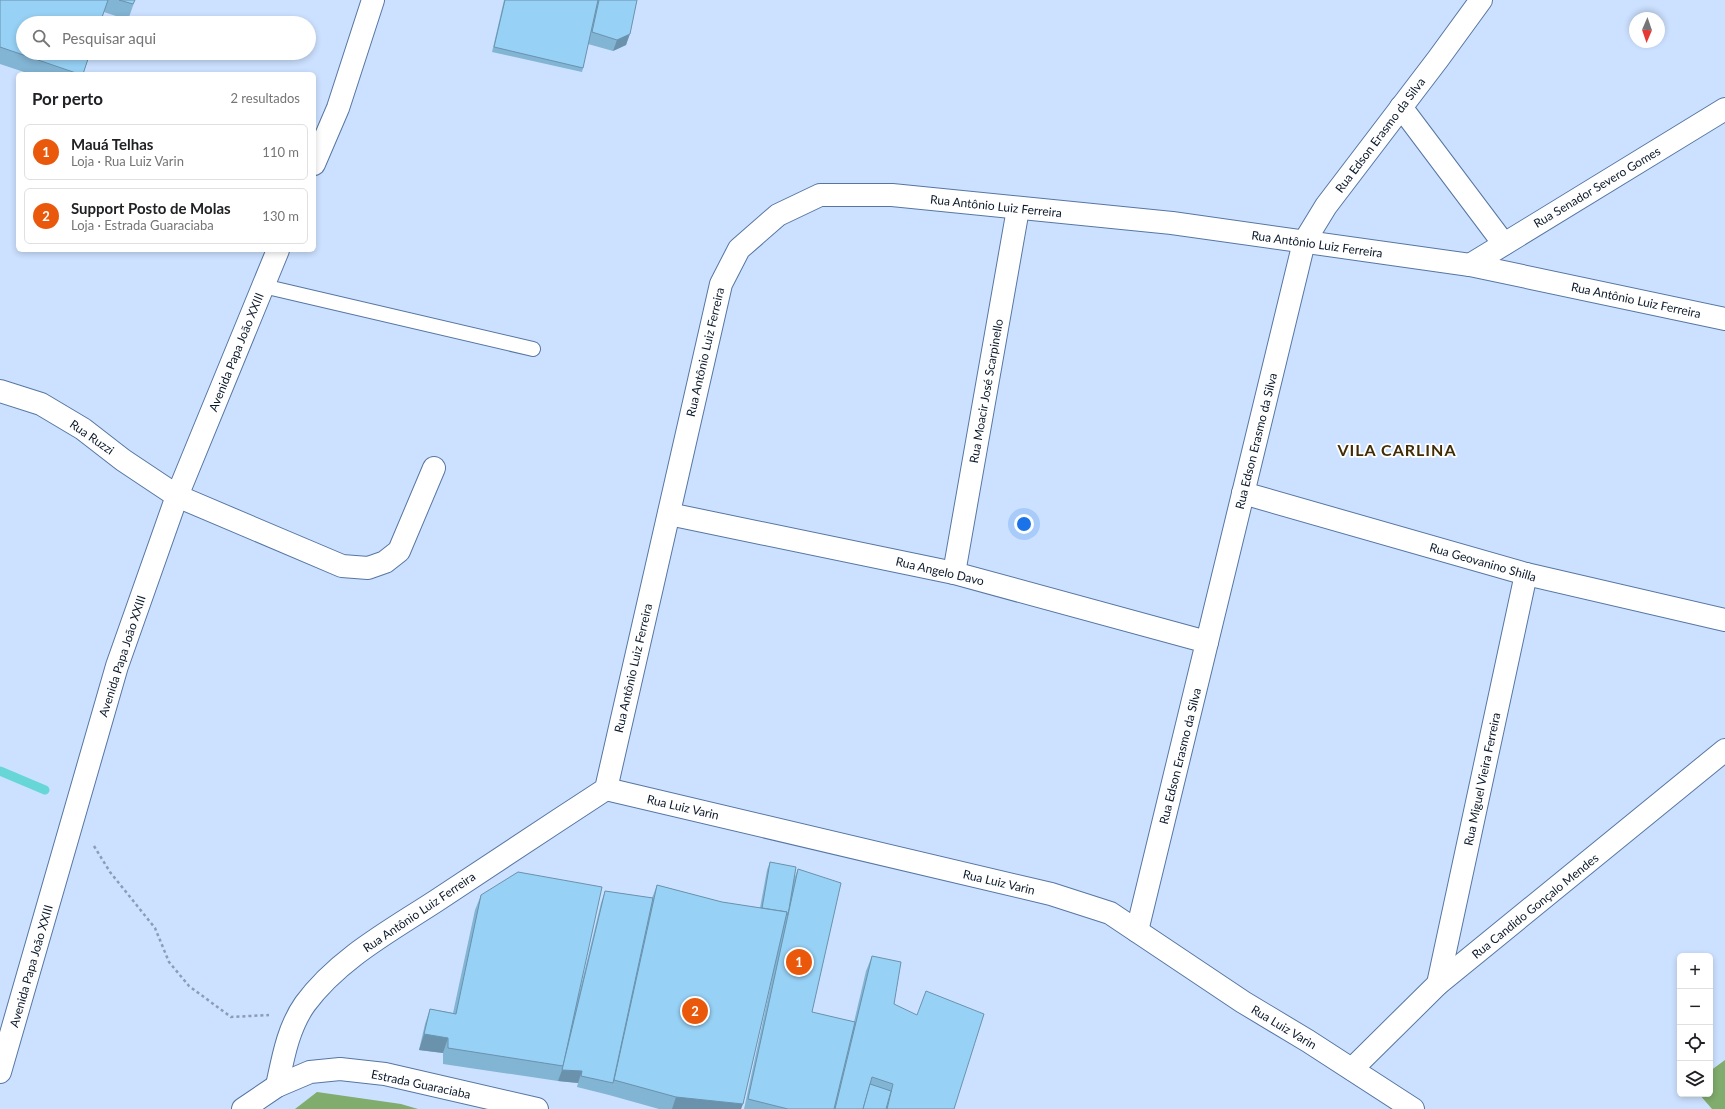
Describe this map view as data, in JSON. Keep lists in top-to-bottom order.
{
  "streets": {
    "street": [
      "Rua Edson Erasmo da Silva",
      "Rua Senador Severo Gomes",
      "Rua Antônio Luiz Ferreira",
      "Avenida Papa João XXIII",
      "Rua Moacir José Scarpinello",
      "Rua Ruzzi",
      "Rua Geovanino Shilla",
      "Rua Angelo Davo",
      "Rua Miguel Vieira Ferreira",
      "Rua Luiz Varin",
      "Rua Candido Gonçalo Mendes",
      "Estrada Guaraciaba"
    ]
  },
  "crossings": [
    ["Rua Edson Erasmo da Silva", "Rua Antônio Luiz Ferreira"],
    ["Rua Edson Erasmo da Silva", "Rua Geovanino Shilla"],
    ["Rua Edson Erasmo da Silva", "Rua Angelo Davo"],
    ["Rua Edson Erasmo da Silva", "Rua Luiz Varin"],
    ["Rua Senador Severo Gomes", "Rua Antônio Luiz Ferreira"],
    ["Rua Antônio Luiz Ferreira", "Rua Moacir José Scarpinello"],
    ["Rua Antônio Luiz Ferreira", "Rua Angelo Davo"],
    ["Rua Antônio Luiz Ferreira", "Rua Luiz Varin"],
    ["Rua Antônio Luiz Ferreira", "Estrada Guaraciaba"],
    ["Avenida Papa João XXIII", "Rua Ruzzi"],
    ["Rua Moacir José Scarpinello", "Rua Angelo Davo"],
    ["Rua Geovanino Shilla", "Rua Miguel Vieira Ferreira"],
    ["Rua Miguel Vieira Ferreira", "Rua Candido Gonçalo Mendes"],
    ["Rua Luiz Varin", "Rua Candido Gonçalo Mendes"]
  ],
  "districts": ["VILA CARLINA"],
  "north": "bottom",
  "page": {
    "search": "Pesquisar aqui",
    "heading": ["Por perto", "2 resultados"],
    "list": [
      {
        "mark": "1",
        "name": "Mauá Telhas",
        "note": "Loja · Rua Luiz Varin",
        "value": "110 m"
      },
      {
        "mark": "2",
        "name": "Support Posto de Molas",
        "note": "Loja · Estrada Guaraciaba",
        "value": "130 m"
      }
    ],
    "pins": ["1", "2"],
    "map_buttons": ["+", "−"]
  }
}
